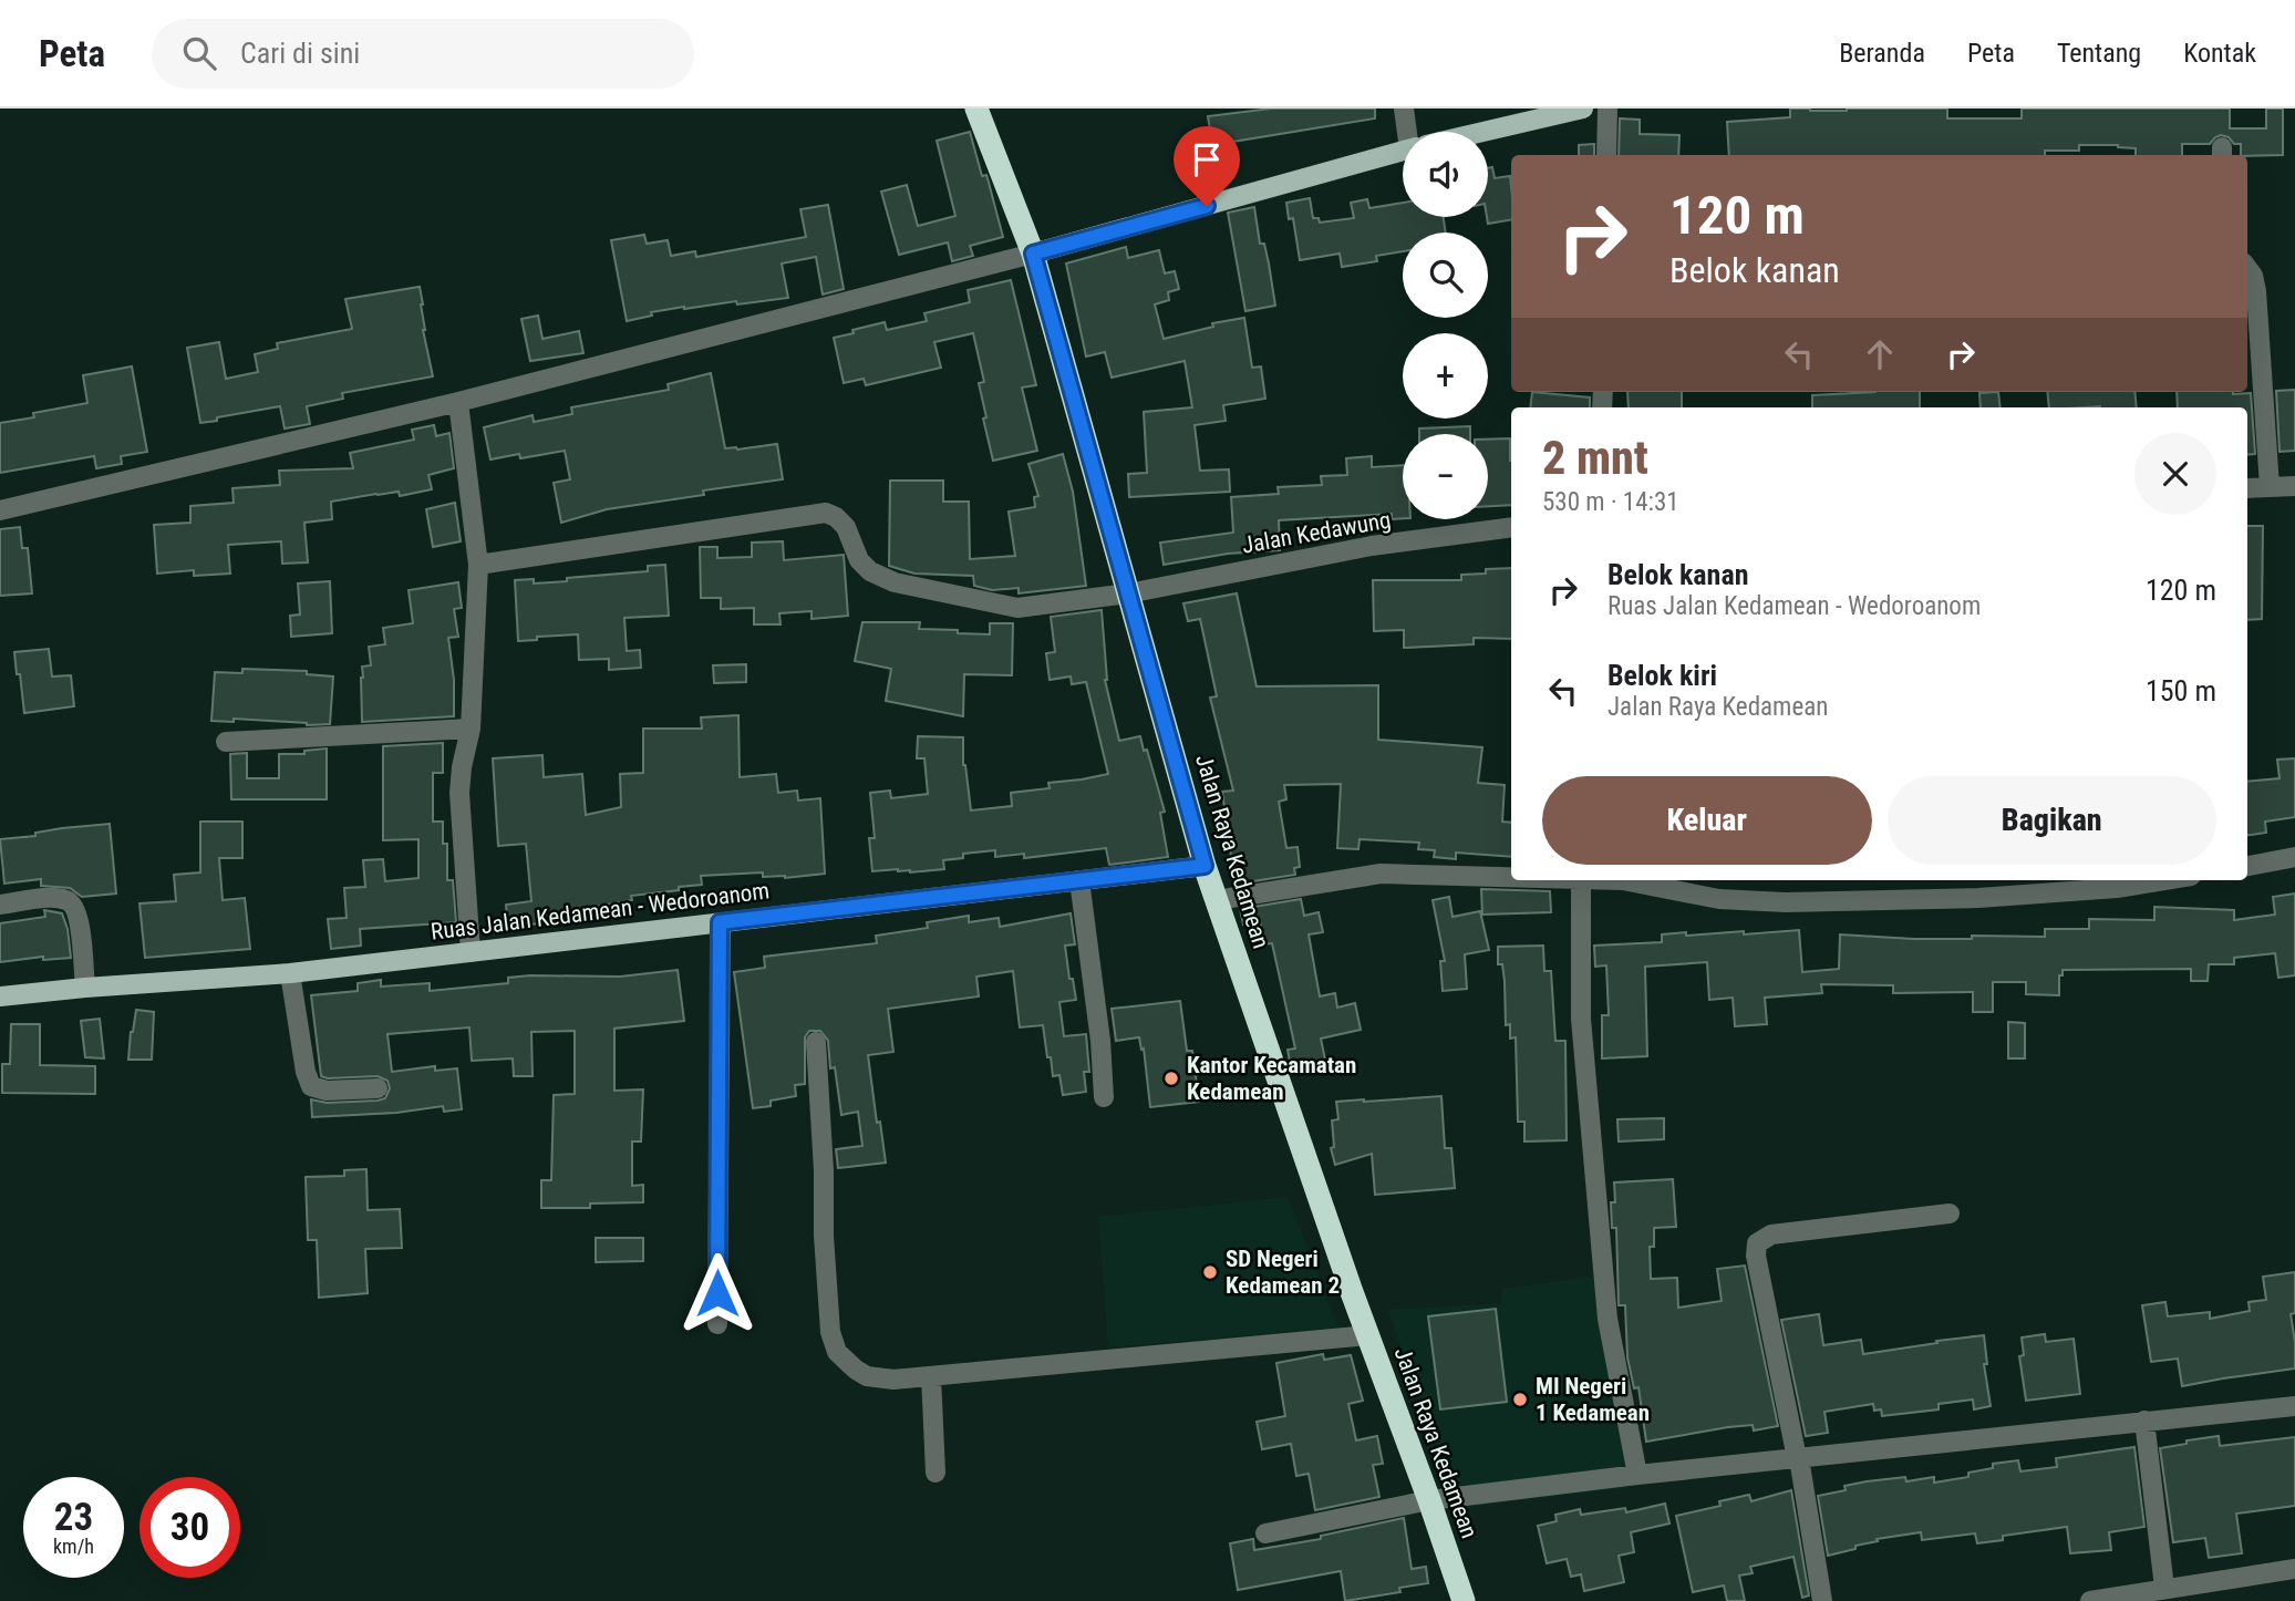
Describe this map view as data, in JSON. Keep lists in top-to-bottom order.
{
  "streets": {
    "highway": ["Jalan Raya Kedamean"],
    "main road": ["Ruas Jalan Kedamean - Wedoroanom"],
    "street": ["Jalan Kedawung"]
  },
  "crossings": [
    ["Jalan Kedawung", "Jalan Raya Kedamean"],
    ["Jalan Raya Kedamean", "Ruas Jalan Kedamean - Wedoroanom"]
  ],
  "places": ["Kantor Kecamatan Kedamean", "SD Negeri Kedamean 2", "MI Negeri 1 Kedamean"],
  "page": {
    "header": "Peta",
    "search": "Cari di sini",
    "nav": [
      "Beranda",
      "Peta",
      "Tentang",
      "Kontak"
    ],
    "map_buttons": ["+", "−"],
    "turn": ["120 m", "Belok kanan"],
    "heading": ["2 mnt", "530 m · 14:31"],
    "list": [
      {
        "name": "Belok kanan",
        "note": "Ruas Jalan Kedamean - Wedoroanom",
        "value": "120 m"
      },
      {
        "name": "Belok kiri",
        "note": "Jalan Raya Kedamean",
        "value": "150 m"
      }
    ],
    "buttons": ["Keluar", "Bagikan"],
    "speed": "23 km/h",
    "limit": "30"
  }
}
